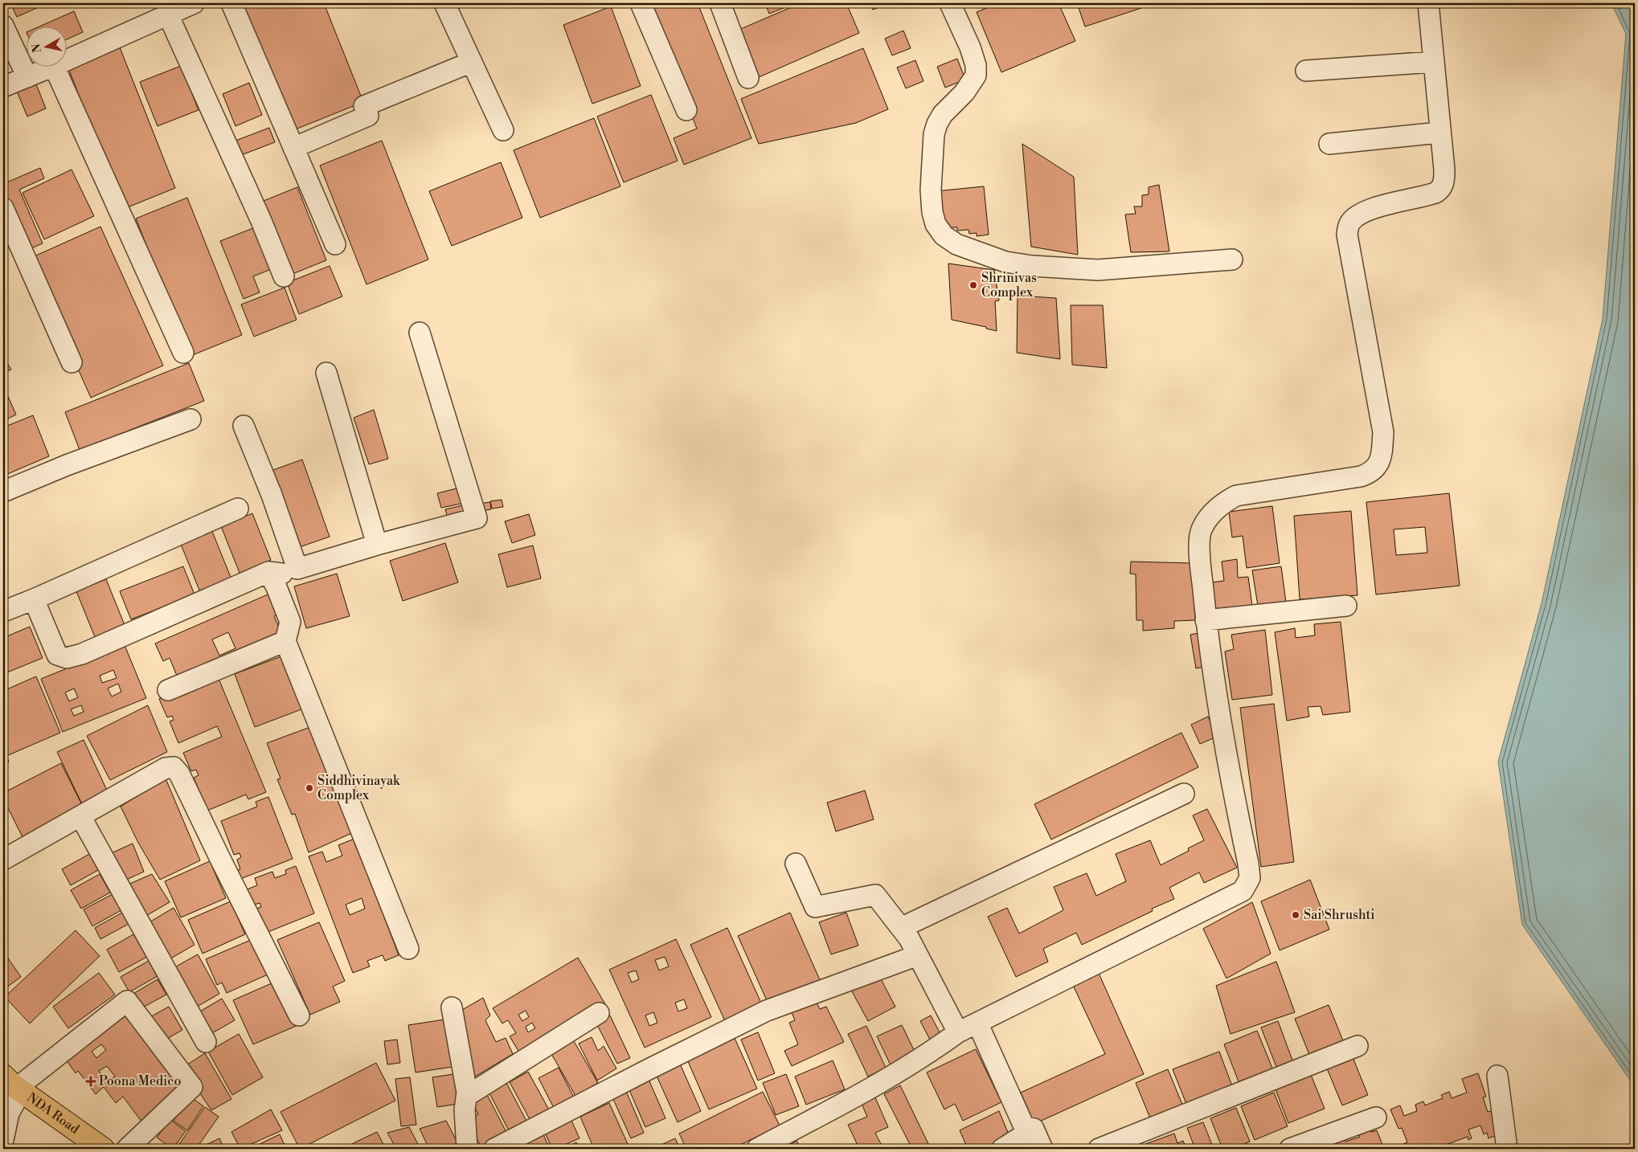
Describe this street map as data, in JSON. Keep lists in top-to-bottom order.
{
  "streets": {
    "main road": ["NDA Road"]
  },
  "places": {
    "other": ["Shrinivas Complex", "Siddhivinayak Complex", "Sai Shrushti"],
    "health": ["Poona Medico"]
  },
  "north": "left"
}
